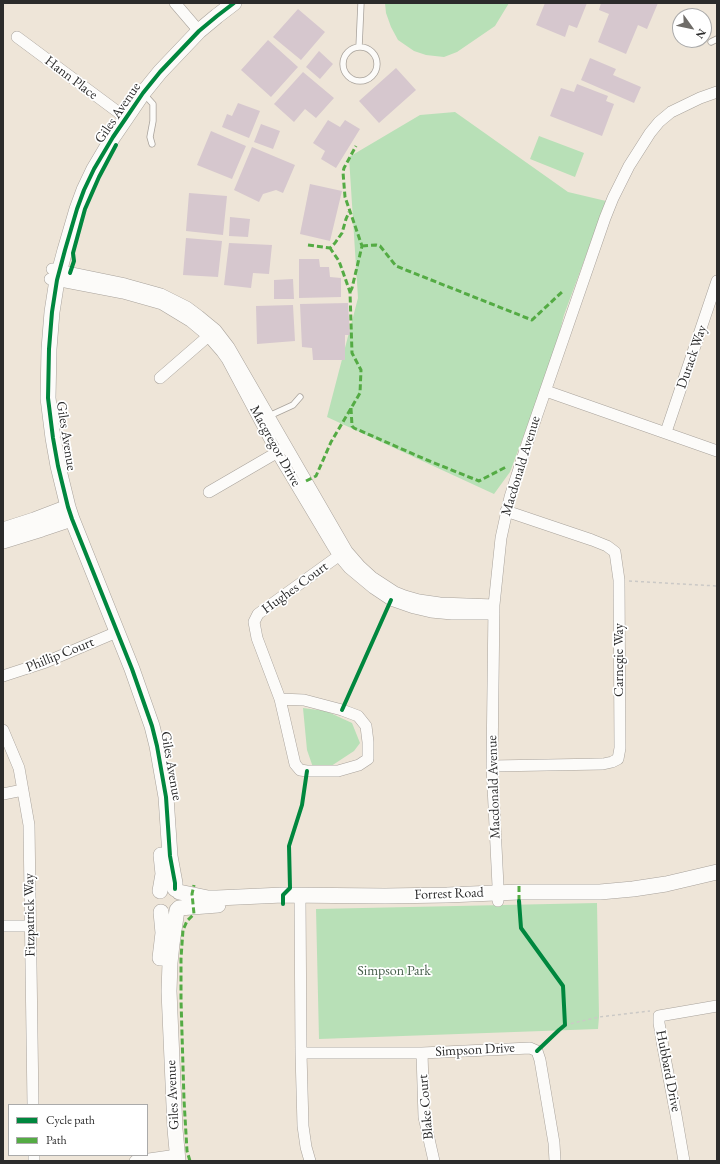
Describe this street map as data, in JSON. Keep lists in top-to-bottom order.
{
  "streets": {
    "street": [
      "Hann Place",
      "Giles Avenue",
      "Durack Way",
      "Macgregor Drive",
      "Macdonald Avenue",
      "Hughes Court",
      "Phillip Court",
      "Carnegie Way",
      "Forrest Road",
      "Fitzpatrick Way",
      "Simpson Drive",
      "Hubbard Drive",
      "Blake Court"
    ]
  },
  "crossings": [
    ["Hann Place", "Giles Avenue"],
    ["Giles Avenue", "Macgregor Drive"],
    ["Giles Avenue", "Phillip Court"],
    ["Giles Avenue", "Forrest Road"],
    ["Macgregor Drive", "Macdonald Avenue"],
    ["Macgregor Drive", "Hughes Court"],
    ["Macdonald Avenue", "Carnegie Way"],
    ["Macdonald Avenue", "Forrest Road"],
    ["Simpson Drive", "Blake Court"]
  ],
  "parks": ["Simpson Park"],
  "legend": ["Cycle path", "Path"],
  "north": "bottom right"
}
